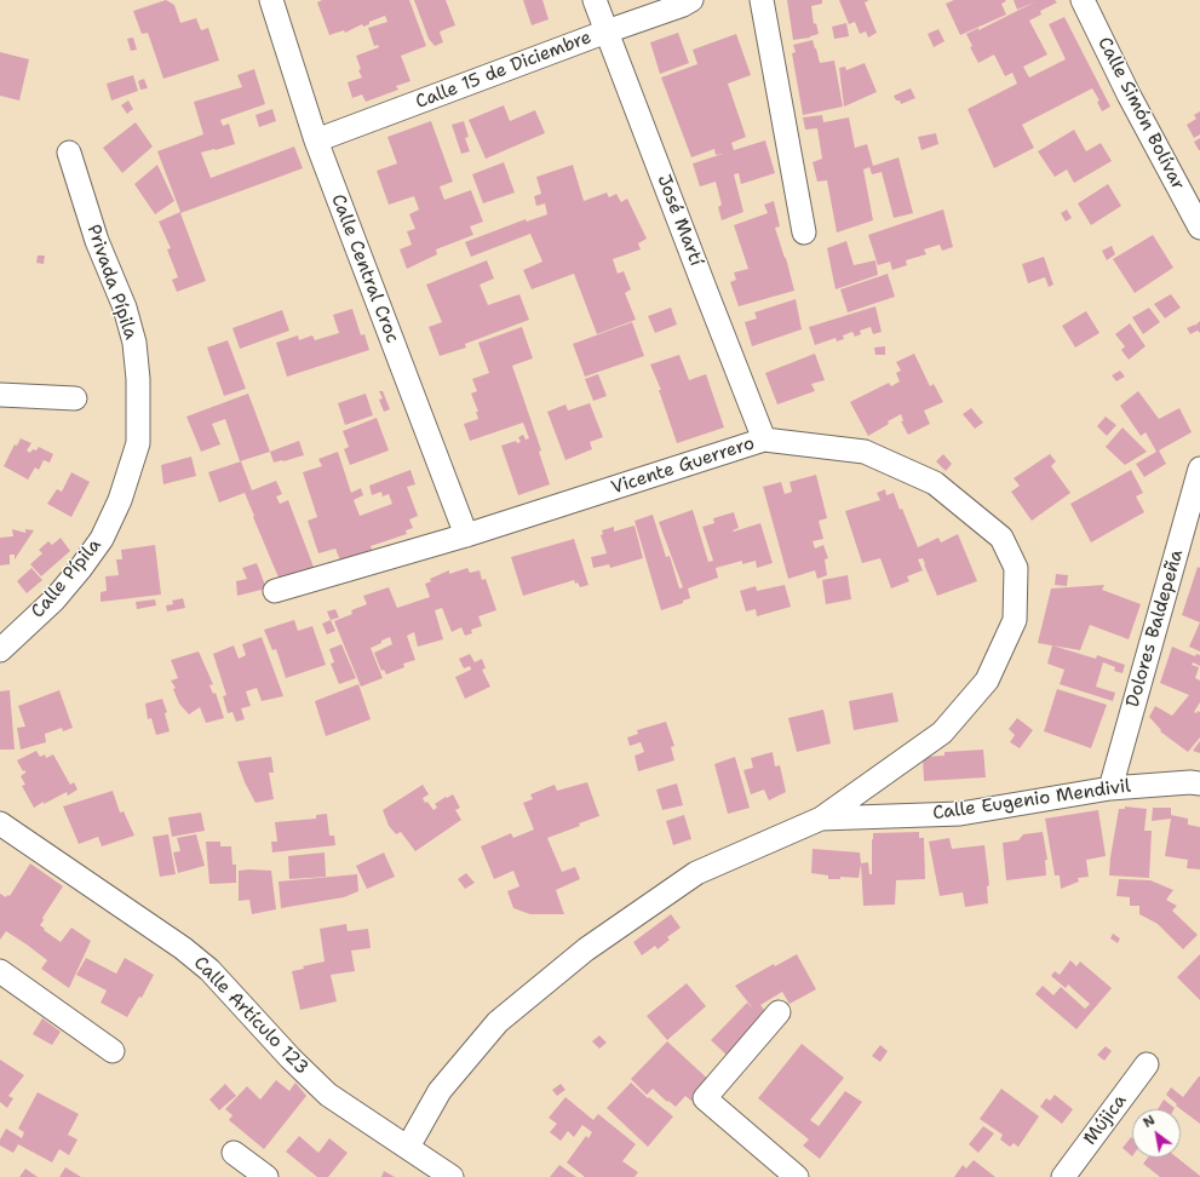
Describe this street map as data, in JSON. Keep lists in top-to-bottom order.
{
  "streets": {
    "street": [
      "Calle 15 de Diciembre",
      "Calle Simón Bolívar",
      "José Martí",
      "Calle Central Croc",
      "Privada Pípila",
      "Vicente Guerrero",
      "Calle Pípila",
      "Dolores Baldepeña",
      "Calle Eugenio Mendivil",
      "Calle Artículo 123",
      "Mújica"
    ]
  },
  "crossings": [
    ["Calle 15 de Diciembre", "José Martí"],
    ["Calle 15 de Diciembre", "Calle Central Croc"],
    ["José Martí", "Vicente Guerrero"],
    ["Calle Central Croc", "Vicente Guerrero"],
    ["Privada Pípila", "Calle Pípila"],
    ["Vicente Guerrero", "Calle Eugenio Mendivil"],
    ["Dolores Baldepeña", "Calle Eugenio Mendivil"],
    ["Calle Eugenio Mendivil", "Calle Artículo 123"]
  ],
  "north": "top left"
}
